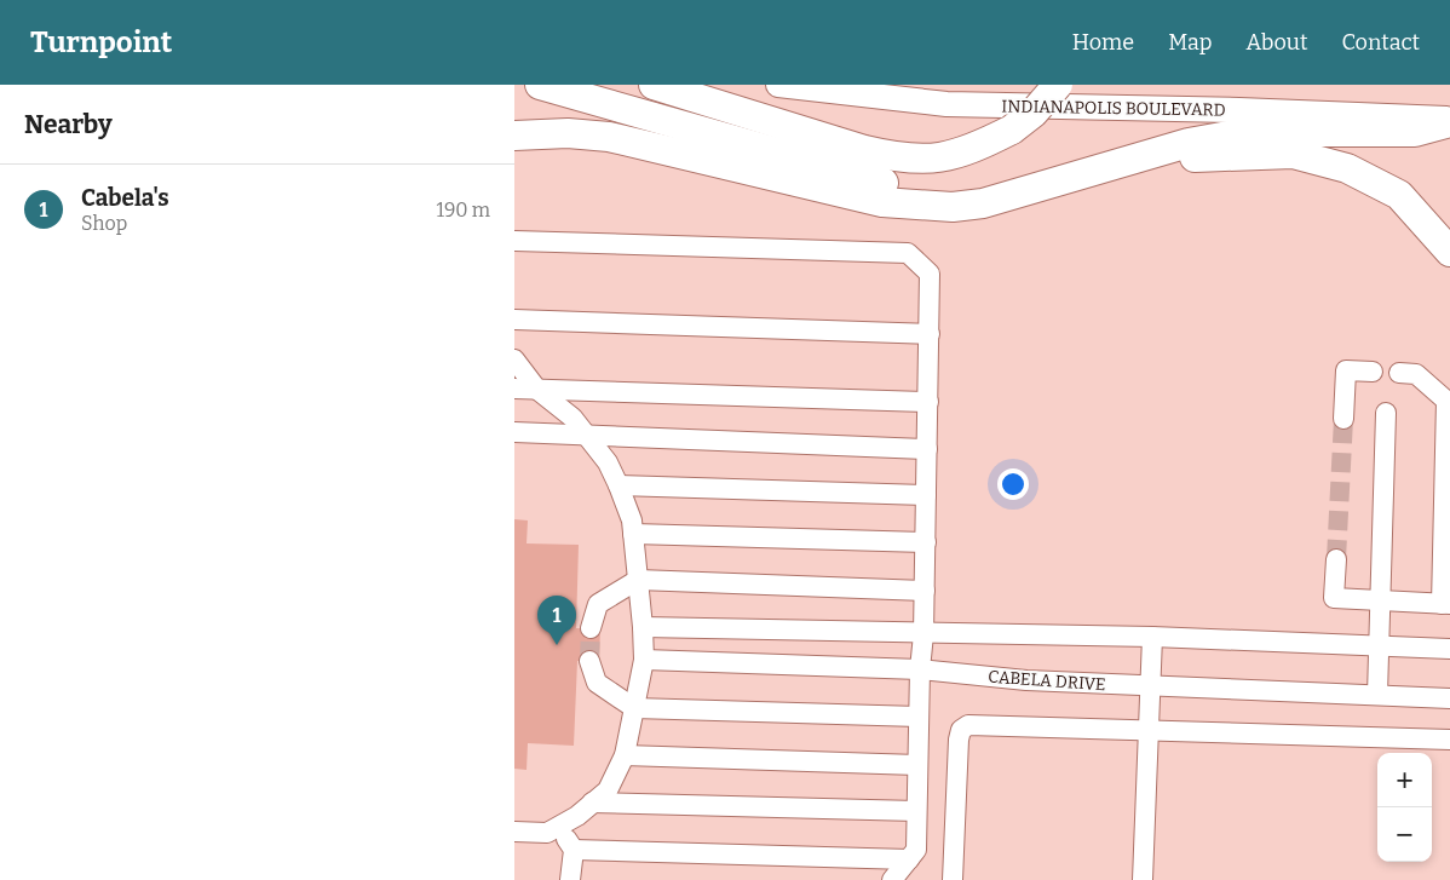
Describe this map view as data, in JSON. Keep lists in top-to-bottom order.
{
  "streets": {
    "main road": ["INDIANAPOLIS BOULEVARD"],
    "lane": ["CABELA DRIVE"]
  },
  "page": {
    "header": "Turnpoint",
    "nav": [
      "Home",
      "Map",
      "About",
      "Contact"
    ],
    "heading": "Nearby",
    "list": [
      {
        "mark": "1",
        "name": "Cabela's",
        "note": "Shop",
        "value": "190 m"
      }
    ],
    "pins": "1",
    "map_buttons": ["+", "−"]
  }
}
